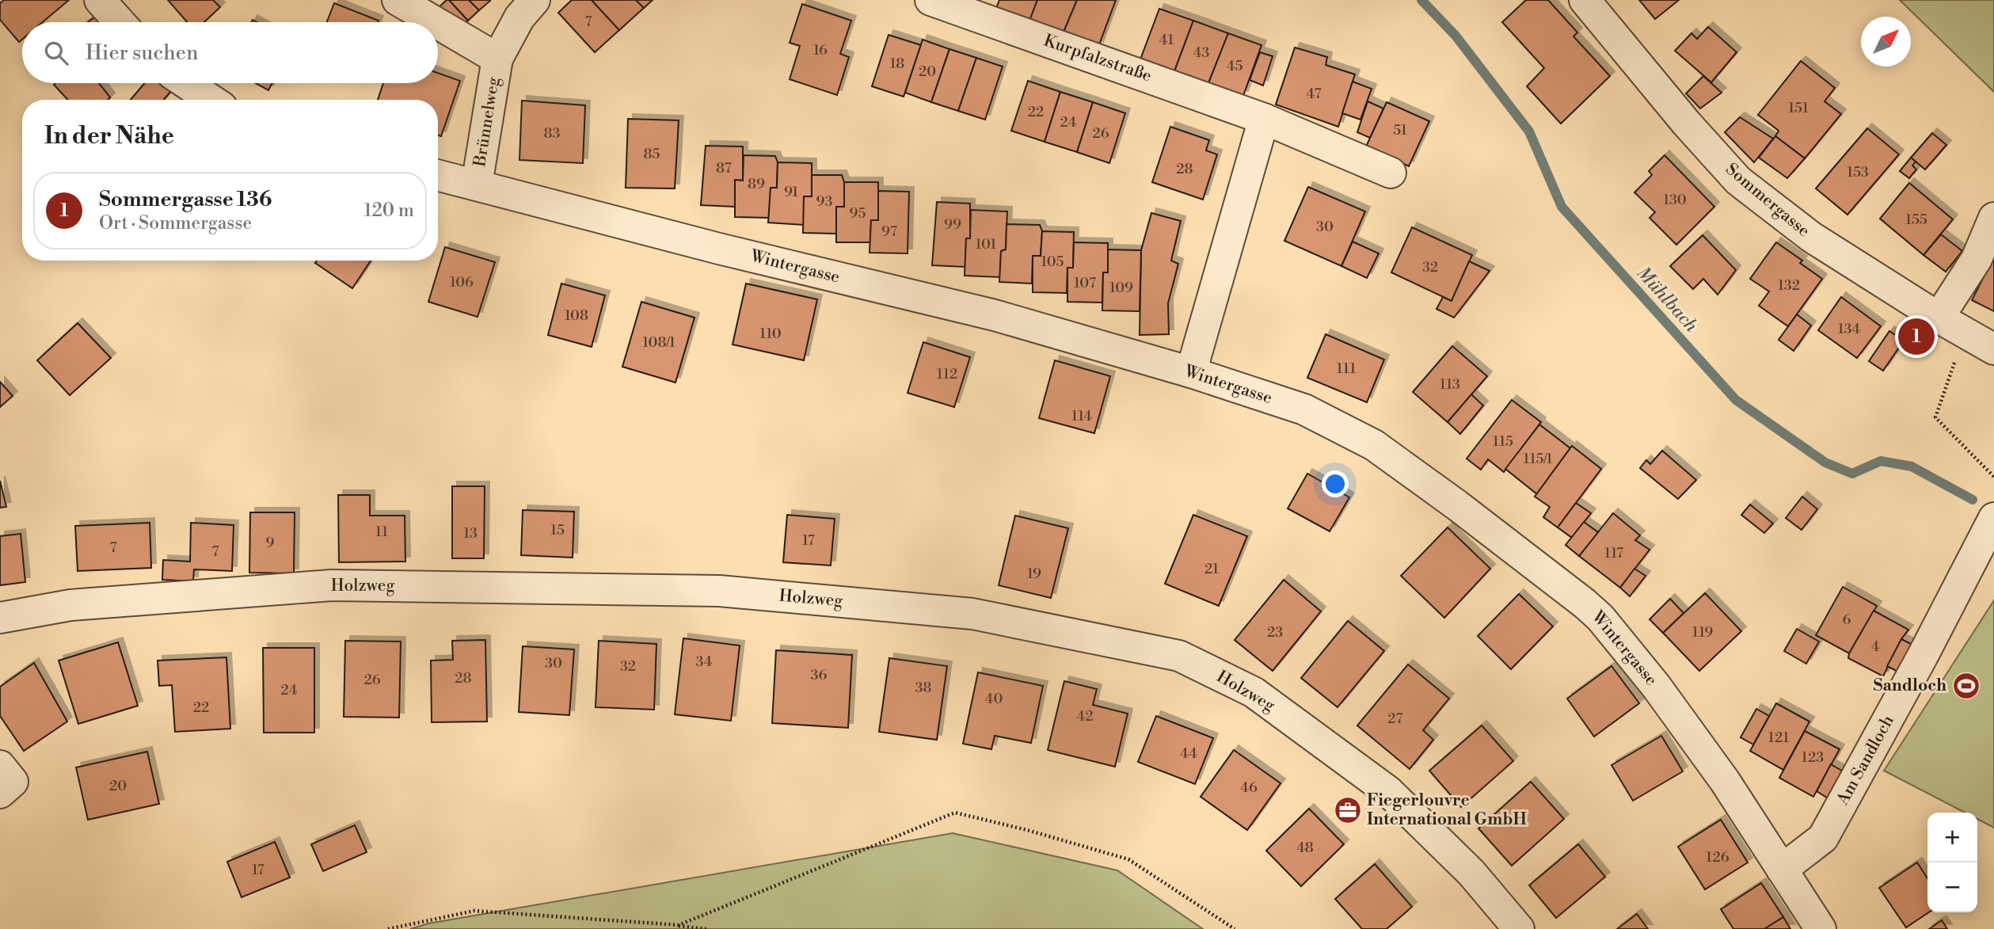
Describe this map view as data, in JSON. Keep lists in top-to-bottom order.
{
  "streets": {
    "street": [
      "Kurpfalzstraße",
      "Brünnelweg",
      "Sommergasse",
      "Wintergasse",
      "Holzweg",
      "Am Sandloch"
    ]
  },
  "crossings": [
    ["Brünnelweg", "Wintergasse"],
    ["Wintergasse", "Am Sandloch"]
  ],
  "water": ["Mühlbach"],
  "places": {
    "sports": ["Sandloch"],
    "office": ["Fiegerlouvre International GmbH"]
  },
  "house_numbers": [
    "7",
    "41",
    "16",
    "43",
    "18",
    "45",
    "20",
    "47",
    "151",
    "22",
    "24",
    "51",
    "83",
    "26",
    "85",
    "87",
    "28",
    "153",
    "89",
    "91",
    "130",
    "93",
    "95",
    "155",
    "99",
    "30",
    "97",
    "101",
    "105",
    "32",
    "106",
    "107",
    "132",
    "109",
    "108",
    "134",
    "110",
    "108/1",
    "111",
    "112",
    "113",
    "114",
    "115",
    "115/1",
    "15",
    "11",
    "13",
    "17",
    "9",
    "7",
    "7",
    "117",
    "21",
    "19",
    "6",
    "23",
    "119",
    "4",
    "34",
    "30",
    "32",
    "36",
    "28",
    "26",
    "38",
    "24",
    "40",
    "22",
    "42",
    "27",
    "121",
    "44",
    "123",
    "20",
    "46",
    "48",
    "126",
    "17"
  ],
  "north": "top right",
  "page": {
    "search": "Hier suchen",
    "heading": "In der Nähe",
    "list": [
      {
        "mark": "1",
        "name": "Sommergasse 136",
        "note": "Ort · Sommergasse",
        "value": "120 m"
      }
    ],
    "pins": "1",
    "map_buttons": ["+", "−"]
  }
}
